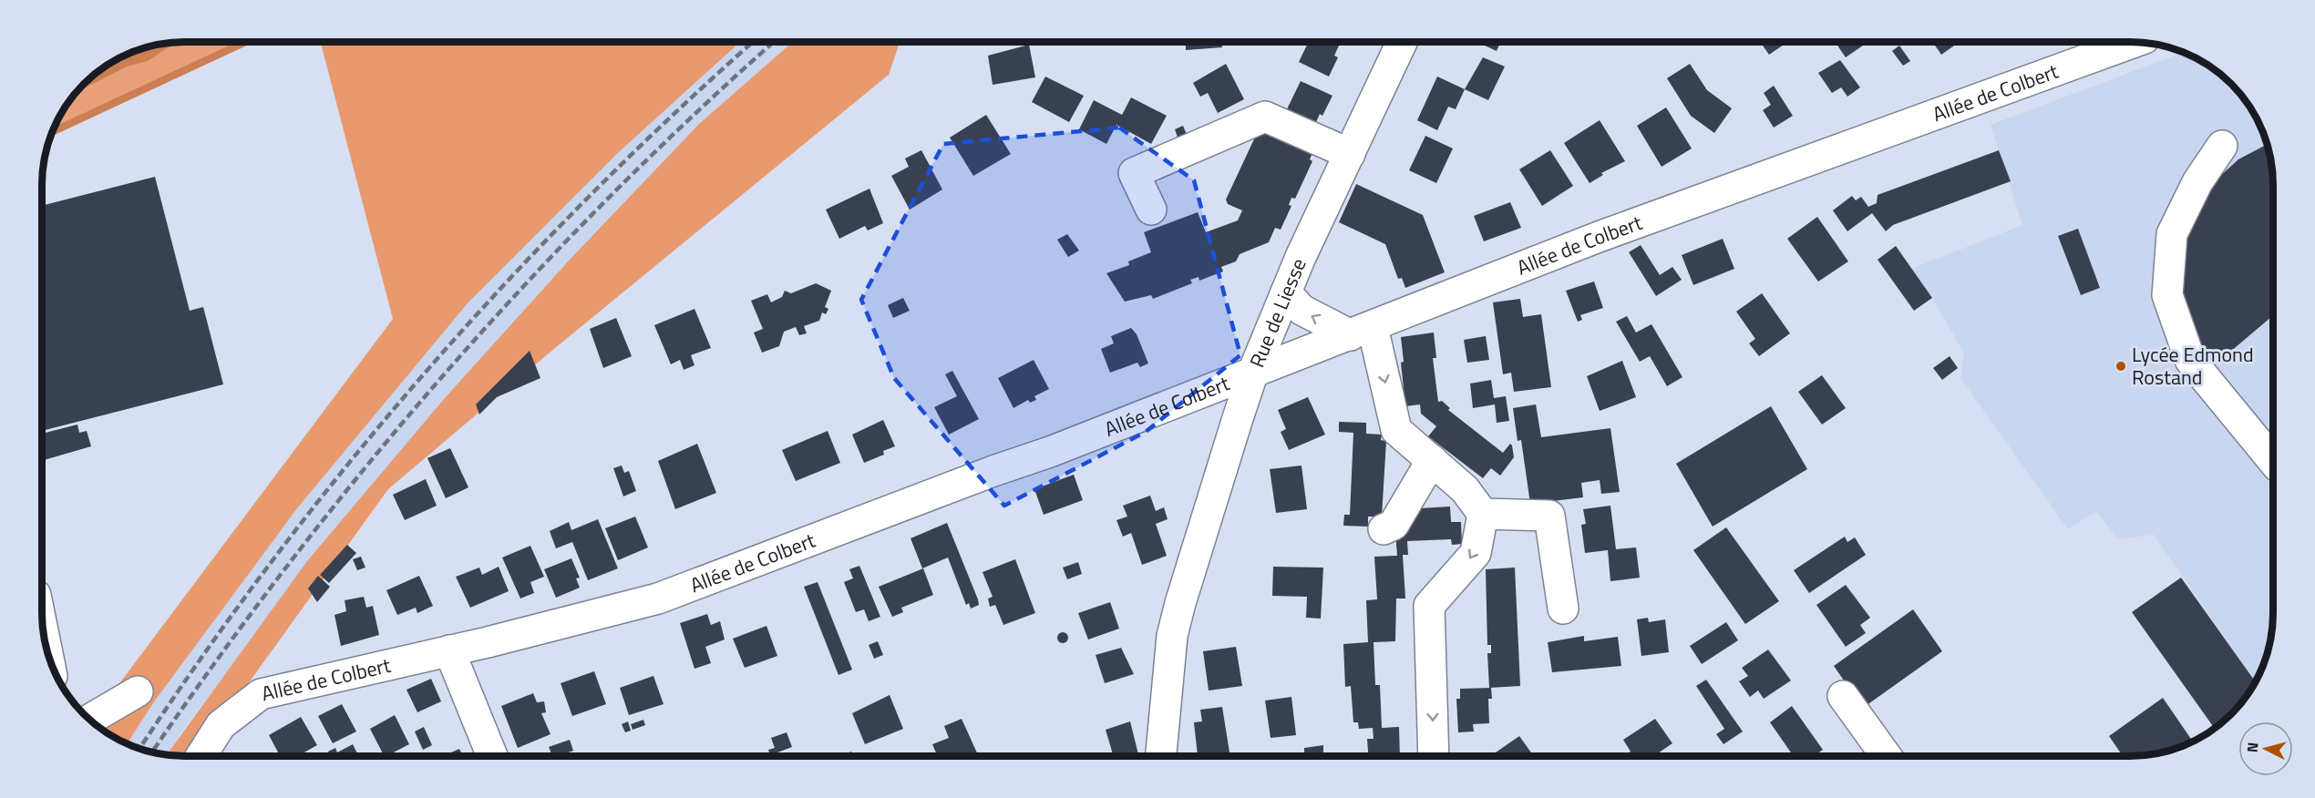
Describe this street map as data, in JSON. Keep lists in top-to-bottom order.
{
  "streets": {
    "street": ["Allée de Colbert", "Rue de Liesse"]
  },
  "crossings": [
    ["Allée de Colbert", "Rue de Liesse"]
  ],
  "places": ["Lycée Edmond Rostand"],
  "north": "left"
}
